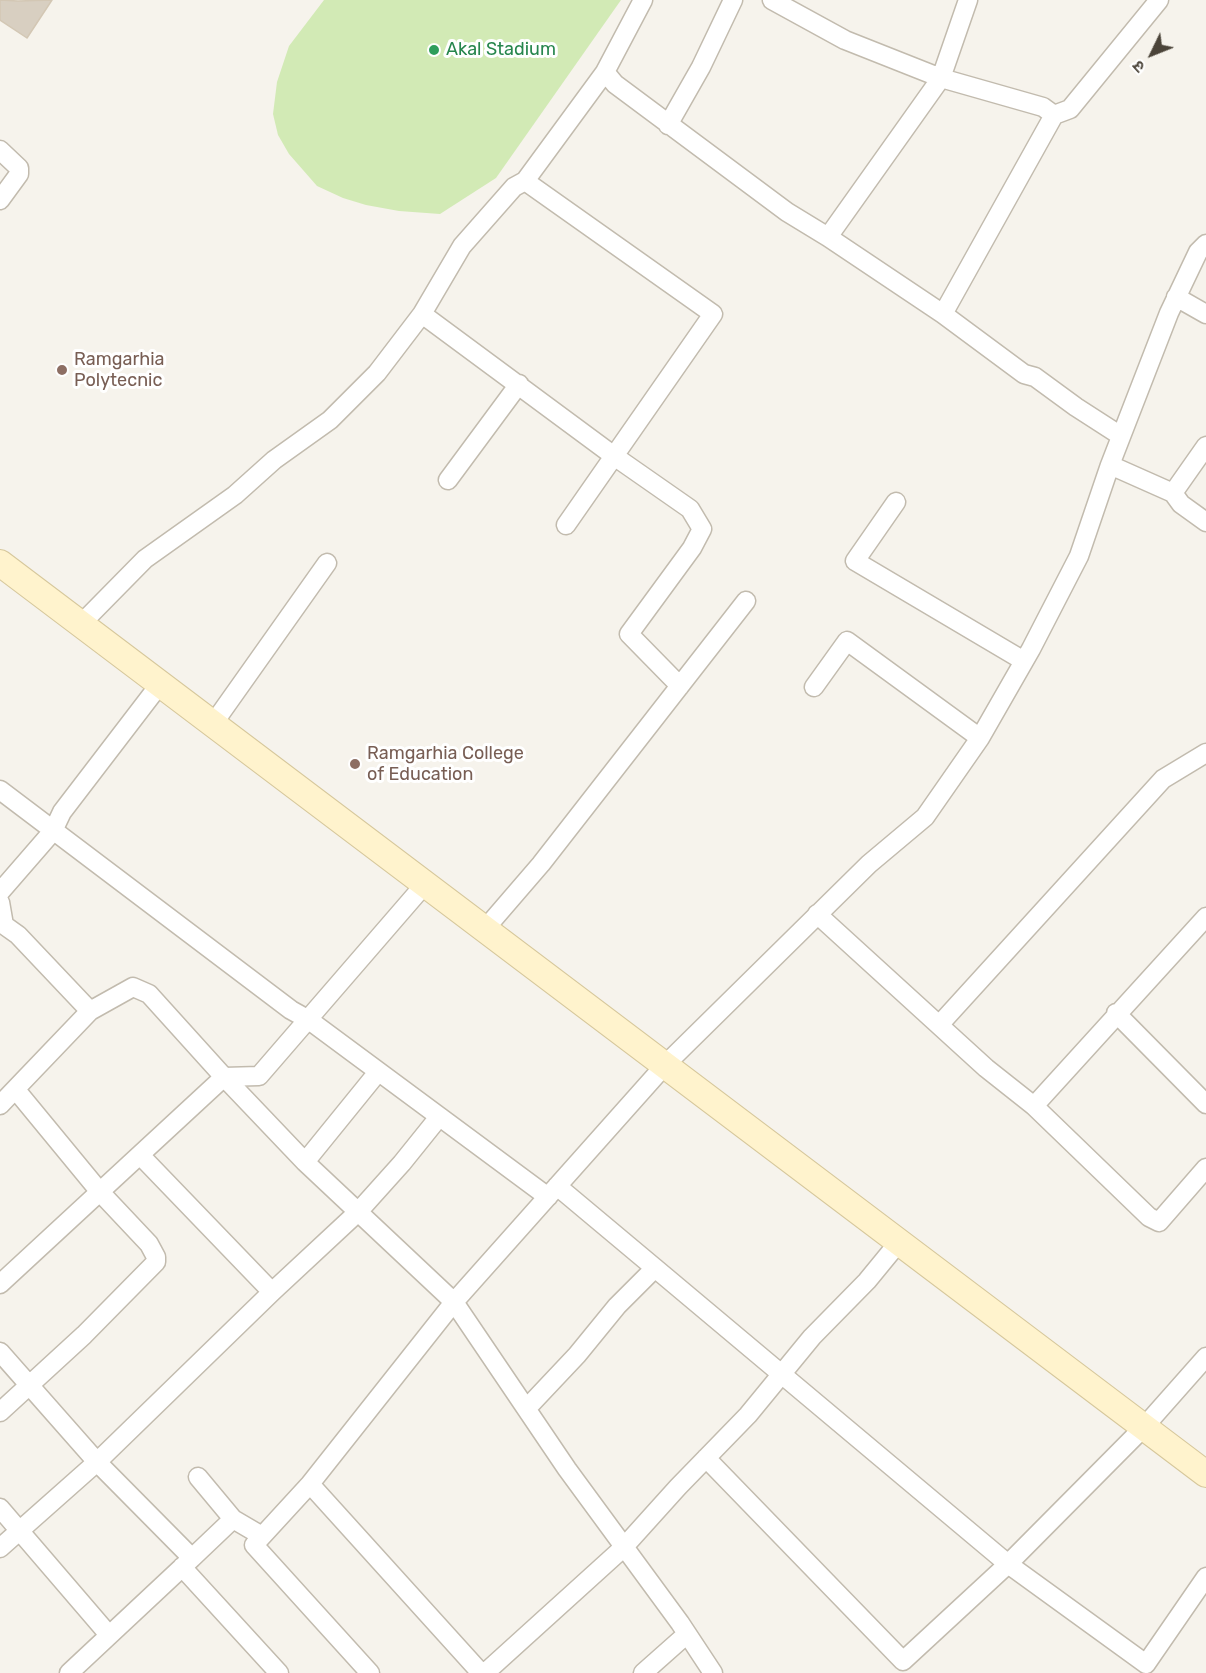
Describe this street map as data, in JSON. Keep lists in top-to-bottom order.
{
  "places": ["Akal Stadium", "Ramgarhia Polytecnic", "Ramgarhia College of Education"],
  "north": "bottom left"
}
